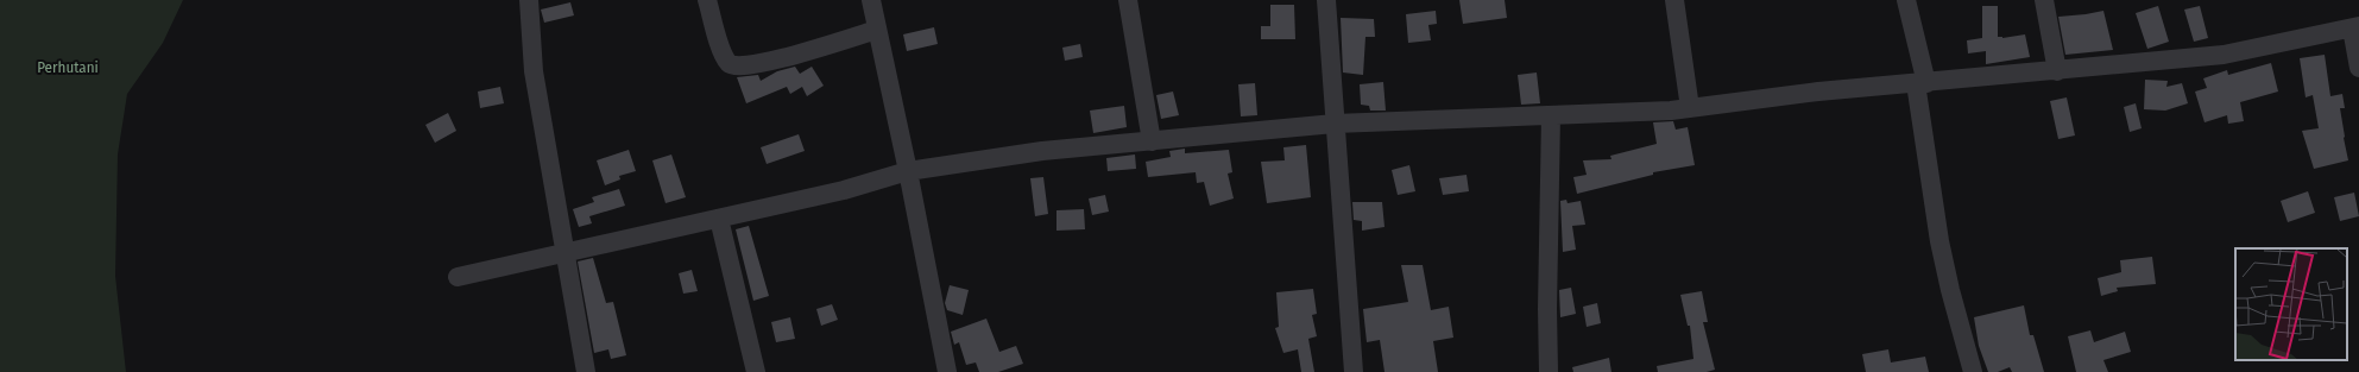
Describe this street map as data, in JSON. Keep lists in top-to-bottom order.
{
  "parks": ["Perhutani"]
}
